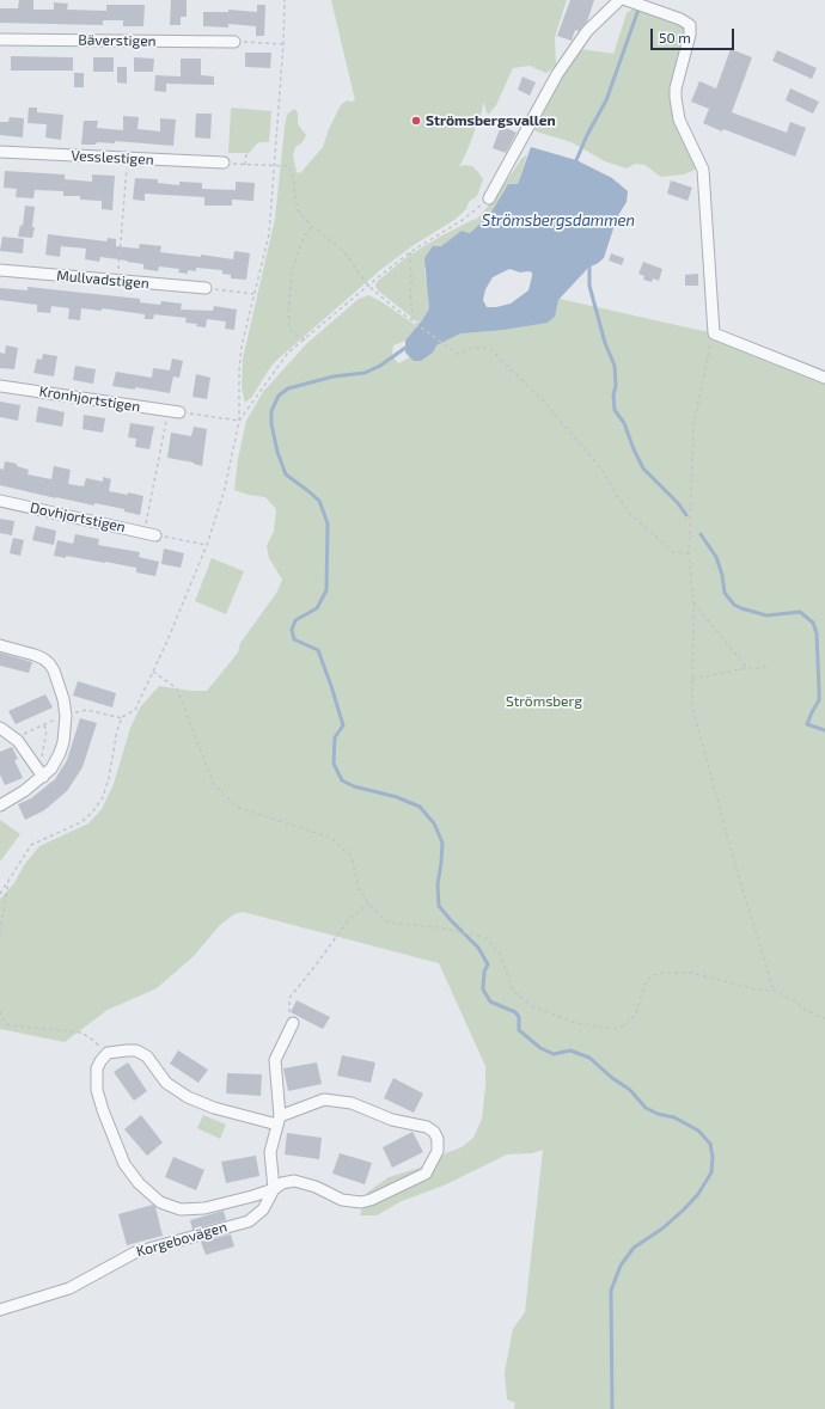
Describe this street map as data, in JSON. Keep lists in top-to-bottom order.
{
  "streets": {
    "street": [
      "Bäverstigen",
      "Vesslestigen",
      "Mullvadstigen",
      "Kronhjortstigen",
      "Dovhjortstigen",
      "Korgebovägen"
    ]
  },
  "water": ["Strömsbergsdammen"],
  "parks": ["Strömsberg"],
  "places": ["Strömsbergsvallen"],
  "scale_bar": "50 m"
}
